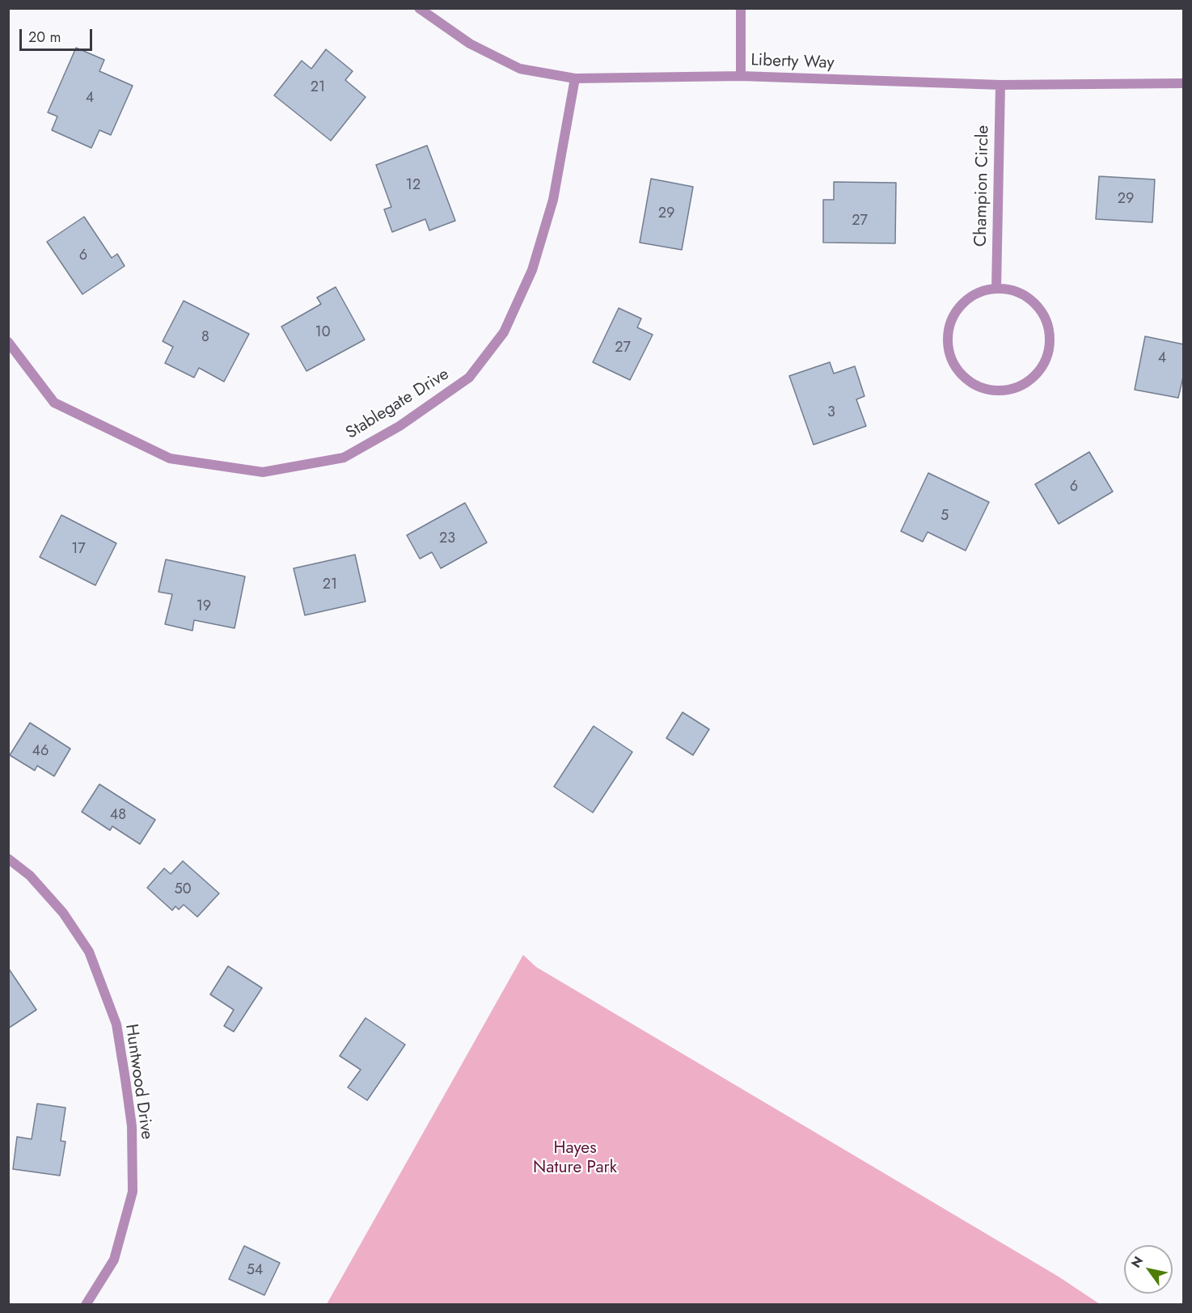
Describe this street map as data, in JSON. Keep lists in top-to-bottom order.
{
  "streets": {
    "street": [
      "Liberty Way",
      "Champion Circle",
      "Stablegate Drive",
      "Huntwood Drive"
    ]
  },
  "crossings": [
    ["Liberty Way", "Champion Circle"],
    ["Liberty Way", "Stablegate Drive"]
  ],
  "parks": ["Hayes Nature Park"],
  "house_numbers": [
    "21",
    "4",
    "12",
    "29",
    "29",
    "27",
    "6",
    "10",
    "8",
    "27",
    "4",
    "3",
    "6",
    "5",
    "23",
    "17",
    "21",
    "19",
    "46",
    "48",
    "50",
    "54"
  ],
  "scale_bar": "20 m",
  "north": "top left"
}
